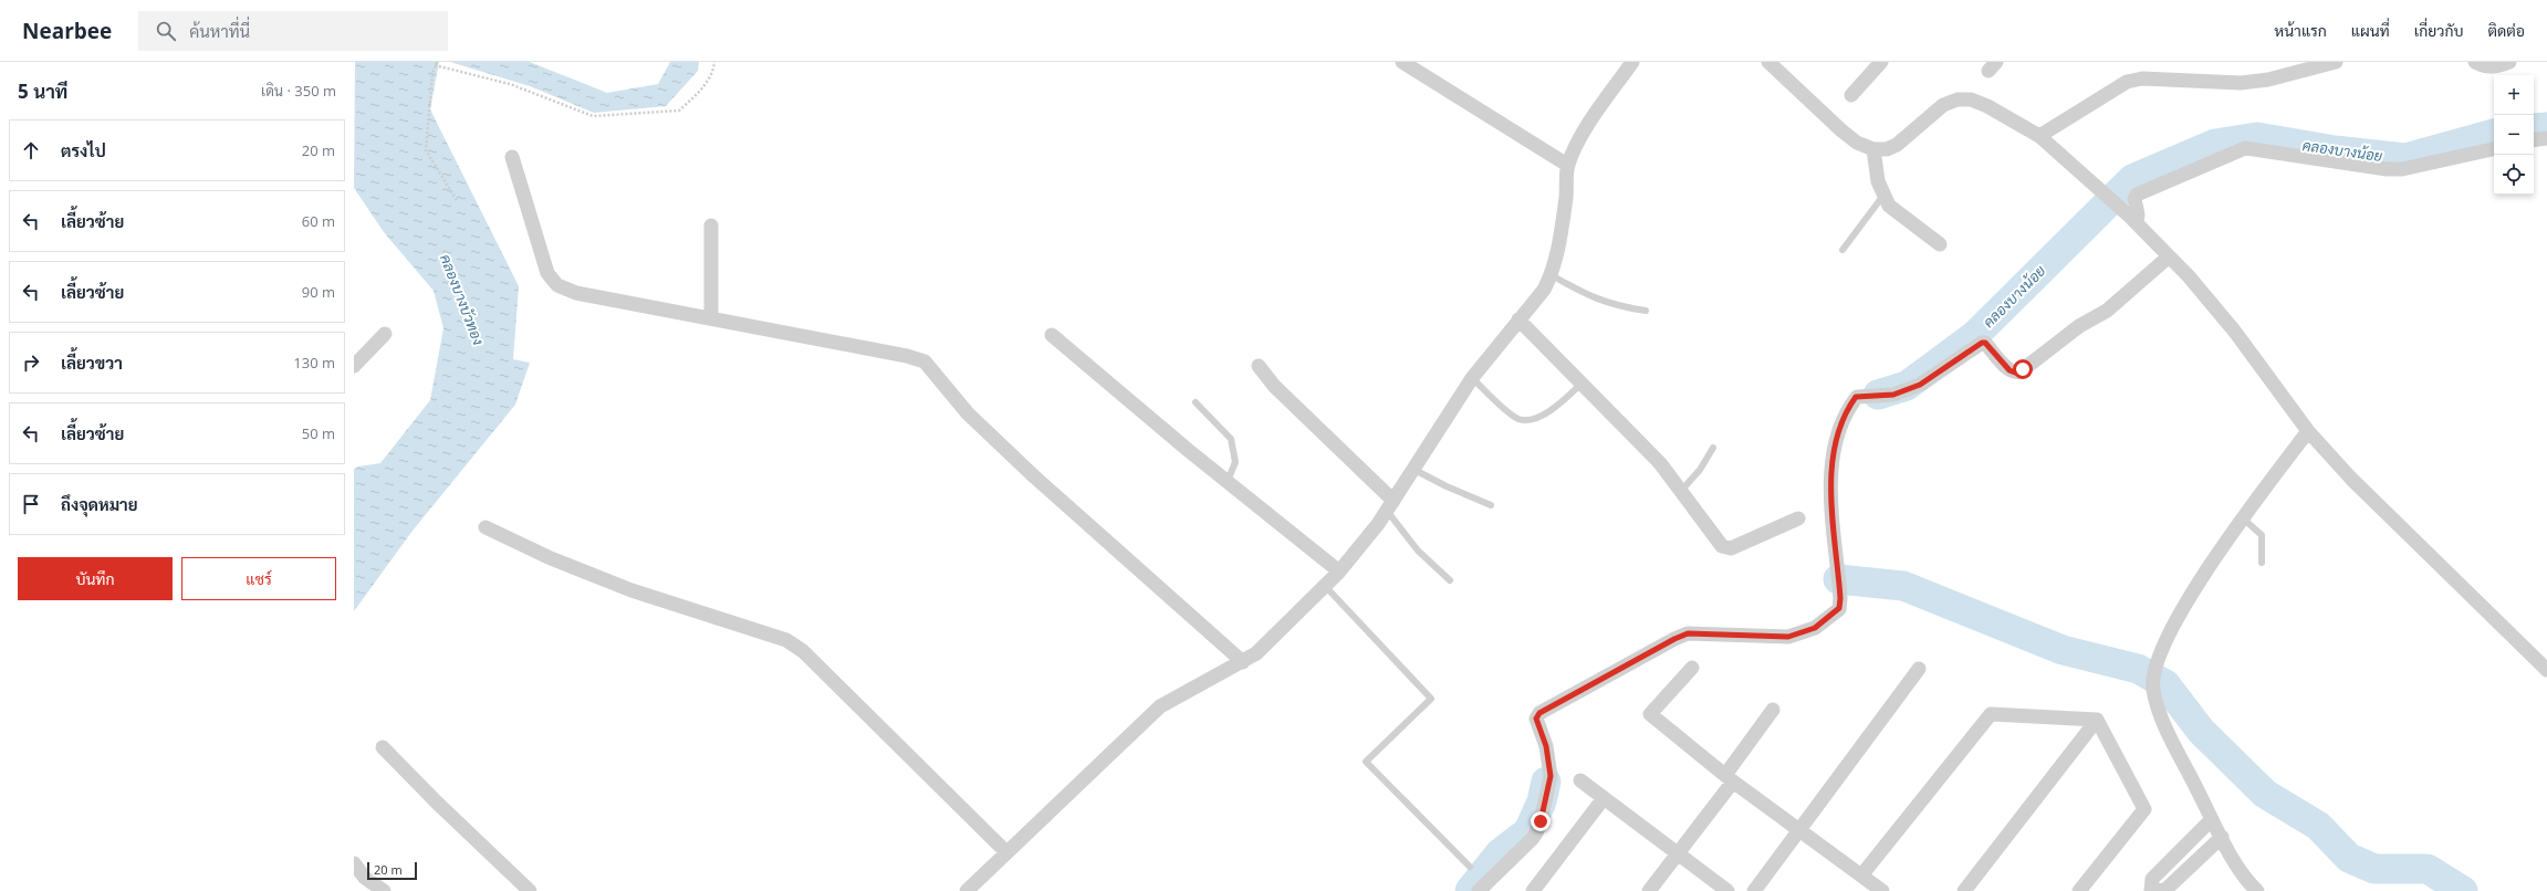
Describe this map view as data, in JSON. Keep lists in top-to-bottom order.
{
  "water": ["คลองบางน้อย", "คลองบางบัวทอง"],
  "scale_bar": "20 m",
  "page": {
    "header": "Nearbee",
    "search": "ค้นหาที่นี่",
    "nav": [
      "หน้าแรก",
      "แผนที่",
      "เกี่ยวกับ",
      "ติดต่อ"
    ],
    "heading": ["5 นาที", "เดิน · 350 m"],
    "map_buttons": ["+", "−"],
    "list": [
      ["ตรงไป", "20 m"],
      ["เลี้ยวซ้าย", "60 m"],
      ["เลี้ยวซ้าย", "90 m"],
      ["เลี้ยวขวา", "130 m"],
      ["เลี้ยวซ้าย", "50 m"],
      "ถึงจุดหมาย"
    ],
    "buttons": ["บันทึก", "แชร์"],
    "scale": "20 m"
  }
}
